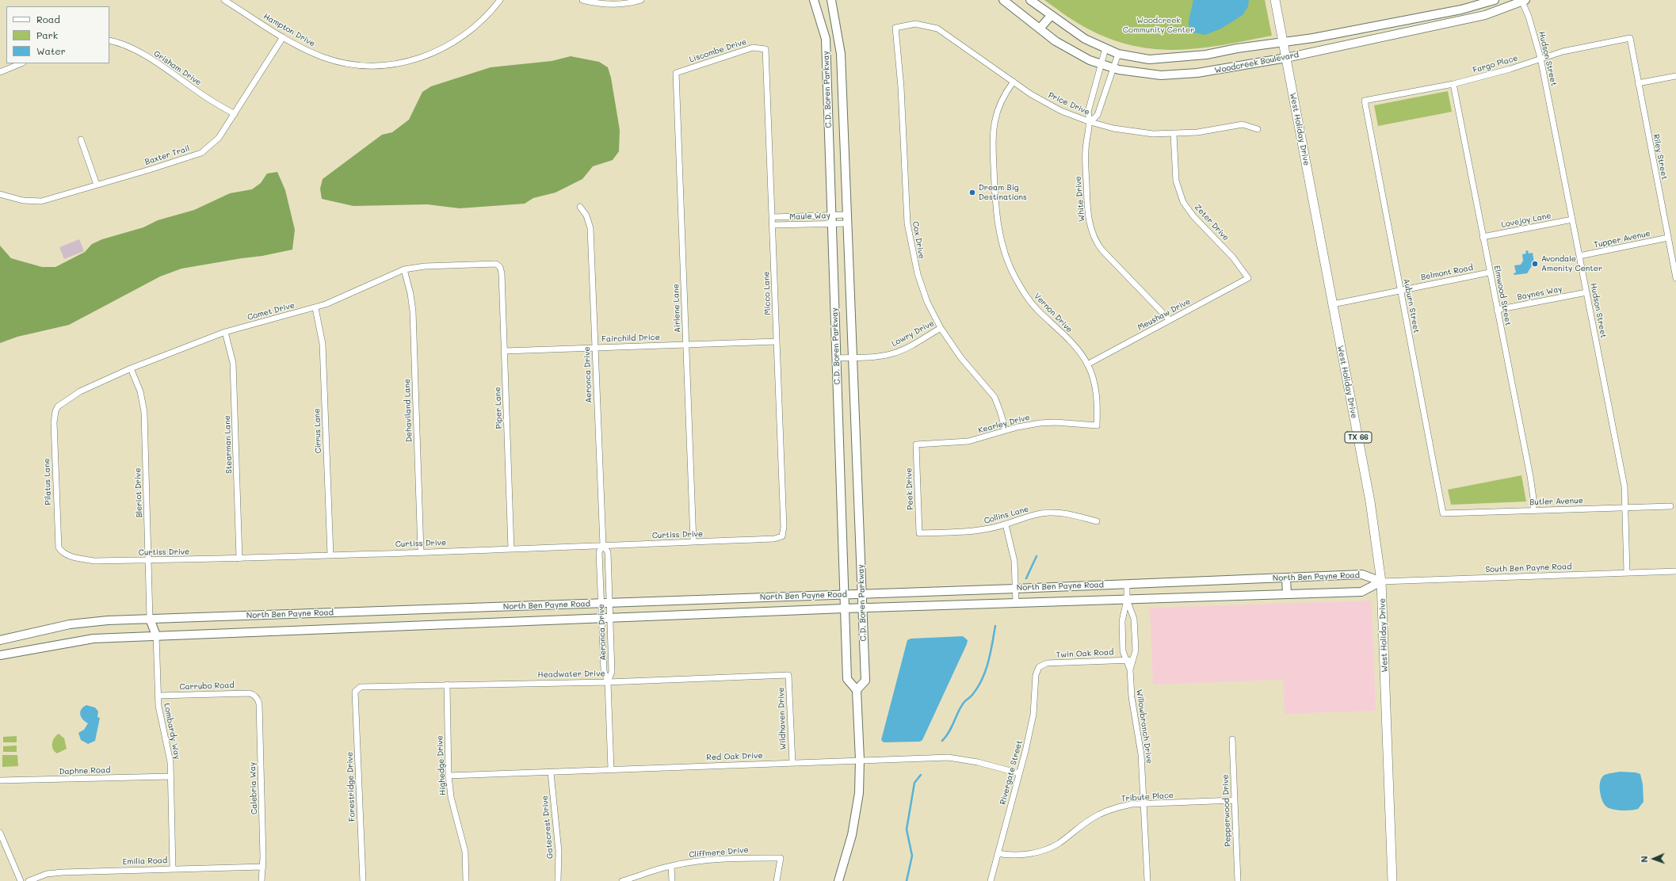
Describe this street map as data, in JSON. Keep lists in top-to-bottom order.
{
  "streets": {
    "main road": ["West Holiday Drive", "TX 66"],
    "street": [
      "Hampton Drive",
      "Liscombe Drive",
      "Hudson Street",
      "Woodcreek Boulevard",
      "Fargo Place",
      "Grisham Drive",
      "C.D. Boren Parkway",
      "Price Drive",
      "Baxter Trail",
      "Riley Street",
      "White Drive",
      "Maule Way",
      "Lovejoy Lane",
      "Zeter Drive",
      "Tupper Avenue",
      "Cox Drive",
      "Belmont Road",
      "Micco Lane",
      "Baynes Way",
      "Elmwood Street",
      "Auburn Street",
      "Airlene Lane",
      "Comet Drive",
      "Vernon Drive",
      "Meushaw Drive",
      "Lowry Drive",
      "Fairchild Drice",
      "Aeronca Drive",
      "Piper Lane",
      "Dehaviland Lane",
      "Kearley Drive",
      "Cirrus Lane",
      "Stearman Lane",
      "Pilatus Lane",
      "Peek Drive",
      "Bleriot Drive",
      "Butler Avenue",
      "Collins Lane",
      "Curtiss Drive",
      "South Ben Payne Road",
      "North Ben Payne Road",
      "Twin Oak Road",
      "Headwater Drive",
      "Carrubo Road",
      "Wildhaven Drive",
      "Willowbranch Drive",
      "Lombardy Way",
      "Red Oak Drive",
      "Highedge Drive",
      "Daphne Road",
      "Rivergate Street",
      "Forestridge Drive",
      "Calebria Way",
      "Tribute Place",
      "Pepperwood Drive",
      "Gatecrest Drive",
      "Cliffmere Drive",
      "Emilia Road"
    ]
  },
  "crossings": [
    ["Hampton Drive", "Baxter Trail"],
    ["Liscombe Drive", "Micco Lane"],
    ["Liscombe Drive", "Airlene Lane"],
    ["Hudson Street", "Woodcreek Boulevard"],
    ["Hudson Street", "Fargo Place"],
    ["Hudson Street", "Lovejoy Lane"],
    ["Hudson Street", "Tupper Avenue"],
    ["Hudson Street", "Baynes Way"],
    ["Hudson Street", "Butler Avenue"],
    ["Hudson Street", "South Ben Payne Road"],
    ["Woodcreek Boulevard", "West Holiday Drive"],
    ["Woodcreek Boulevard", "White Drive"],
    ["Fargo Place", "Riley Street"],
    ["Fargo Place", "Elmwood Street"],
    ["Fargo Place", "Auburn Street"],
    ["Grisham Drive", "Baxter Trail"],
    ["C.D. Boren Parkway", "Maule Way"],
    ["C.D. Boren Parkway", "Lowry Drive"],
    ["C.D. Boren Parkway", "North Ben Payne Road"],
    ["Price Drive", "White Drive"],
    ["Price Drive", "Zeter Drive"],
    ["Price Drive", "Cox Drive"],
    ["Price Drive", "Vernon Drive"],
    ["West Holiday Drive", "Belmont Road"],
    ["West Holiday Drive", "South Ben Payne Road"],
    ["West Holiday Drive", "North Ben Payne Road"],
    ["Riley Street", "Tupper Avenue"],
    ["White Drive", "Meushaw Drive"],
    ["Maule Way", "Micco Lane"],
    ["Lovejoy Lane", "Elmwood Street"],
    ["Zeter Drive", "Meushaw Drive"],
    ["Cox Drive", "Lowry Drive"],
    ["Cox Drive", "Kearley Drive"],
    ["Belmont Road", "Elmwood Street"],
    ["Belmont Road", "Auburn Street"],
    ["Micco Lane", "Fairchild Drice"],
    ["Micco Lane", "Curtiss Drive"],
    ["Baynes Way", "Elmwood Street"],
    ["Elmwood Street", "Butler Avenue"],
    ["Auburn Street", "Butler Avenue"],
    ["Airlene Lane", "Fairchild Drice"],
    ["Airlene Lane", "Curtiss Drive"],
    ["Comet Drive", "Piper Lane"],
    ["Comet Drive", "Dehaviland Lane"],
    ["Comet Drive", "Cirrus Lane"],
    ["Comet Drive", "Stearman Lane"],
    ["Comet Drive", "Pilatus Lane"],
    ["Comet Drive", "Bleriot Drive"],
    ["Vernon Drive", "Meushaw Drive"],
    ["Vernon Drive", "Kearley Drive"],
    ["Fairchild Drice", "Aeronca Drive"],
    ["Fairchild Drice", "Piper Lane"],
    ["Aeronca Drive", "Curtiss Drive"],
    ["Aeronca Drive", "North Ben Payne Road"],
    ["Aeronca Drive", "Headwater Drive"],
    ["Aeronca Drive", "Red Oak Drive"],
    ["Piper Lane", "Curtiss Drive"],
    ["Dehaviland Lane", "Curtiss Drive"],
    ["Kearley Drive", "Peek Drive"],
    ["Cirrus Lane", "Curtiss Drive"],
    ["Stearman Lane", "Curtiss Drive"],
    ["Pilatus Lane", "Curtiss Drive"],
    ["Peek Drive", "Collins Lane"],
    ["Bleriot Drive", "Curtiss Drive"],
    ["Bleriot Drive", "North Ben Payne Road"],
    ["South Ben Payne Road", "North Ben Payne Road"],
    ["North Ben Payne Road", "Willowbranch Drive"],
    ["North Ben Payne Road", "Lombardy Way"],
    ["Twin Oak Road", "Willowbranch Drive"],
    ["Twin Oak Road", "Rivergate Street"],
    ["Headwater Drive", "Wildhaven Drive"],
    ["Headwater Drive", "Highedge Drive"],
    ["Headwater Drive", "Forestridge Drive"],
    ["Carrubo Road", "Lombardy Way"],
    ["Carrubo Road", "Calebria Way"],
    ["Wildhaven Drive", "Red Oak Drive"],
    ["Willowbranch Drive", "Tribute Place"],
    ["Lombardy Way", "Daphne Road"],
    ["Lombardy Way", "Emilia Road"],
    ["Red Oak Drive", "Highedge Drive"],
    ["Red Oak Drive", "Rivergate Street"],
    ["Red Oak Drive", "Gatecrest Drive"],
    ["Rivergate Street", "Tribute Place"],
    ["Calebria Way", "Emilia Road"],
    ["Tribute Place", "Pepperwood Drive"]
  ],
  "parks": ["Woodcreek Community Center"],
  "places": ["Dream Big Destinations", "Avondale Amenity Center"],
  "legend": ["Road", "Park", "Water"],
  "north": "left"
}
